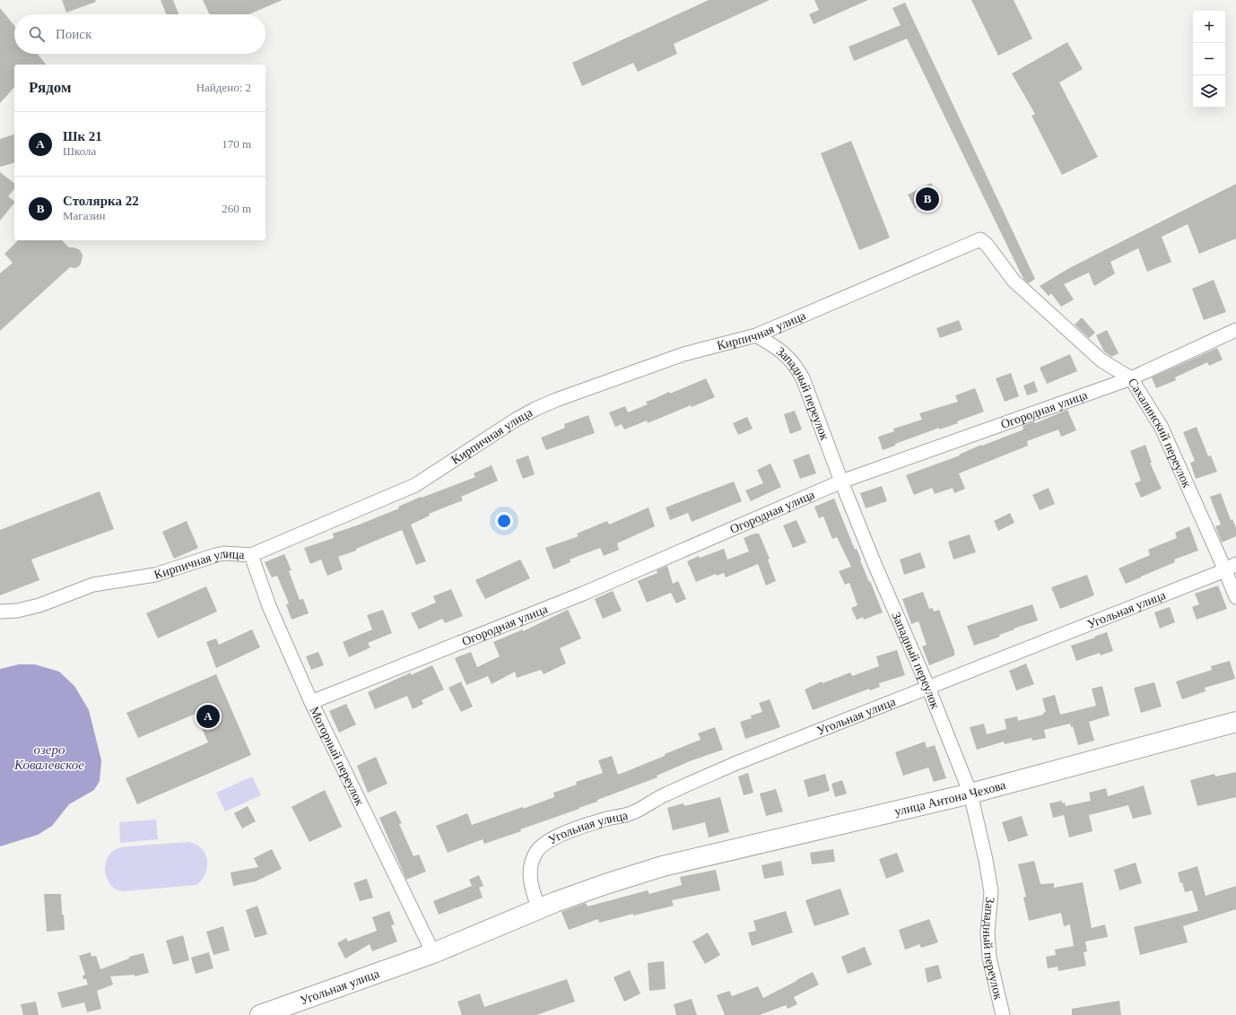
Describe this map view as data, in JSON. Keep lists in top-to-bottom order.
{
  "streets": {
    "street": [
      "Кирпичная улица",
      "Западный переулок",
      "Огородная улица",
      "Сахалинский переулок",
      "Угольная улица",
      "Моторный переулок",
      "улица Антона Чехова"
    ]
  },
  "crossings": [
    ["Кирпичная улица", "Западный переулок"],
    ["Кирпичная улица", "Сахалинский переулок"],
    ["Кирпичная улица", "Моторный переулок"],
    ["Западный переулок", "Огородная улица"],
    ["Западный переулок", "Угольная улица"],
    ["Западный переулок", "улица Антона Чехова"],
    ["Огородная улица", "Сахалинский переулок"],
    ["Огородная улица", "Моторный переулок"],
    ["Сахалинский переулок", "Угольная улица"],
    ["Угольная улица", "Моторный переулок"],
    ["Угольная улица", "улица Антона Чехова"]
  ],
  "water": ["озеро Ковалевское"],
  "page": {
    "map_buttons": ["+", "−"],
    "search": "Поиск",
    "heading": ["Рядом", "Найдено: 2"],
    "list": [
      {
        "mark": "A",
        "name": "Шк 21",
        "note": "Школа",
        "value": "170 m"
      },
      {
        "mark": "B",
        "name": "Столярка 22",
        "note": "Магазин",
        "value": "260 m"
      }
    ],
    "pins": ["B", "A"]
  }
}
